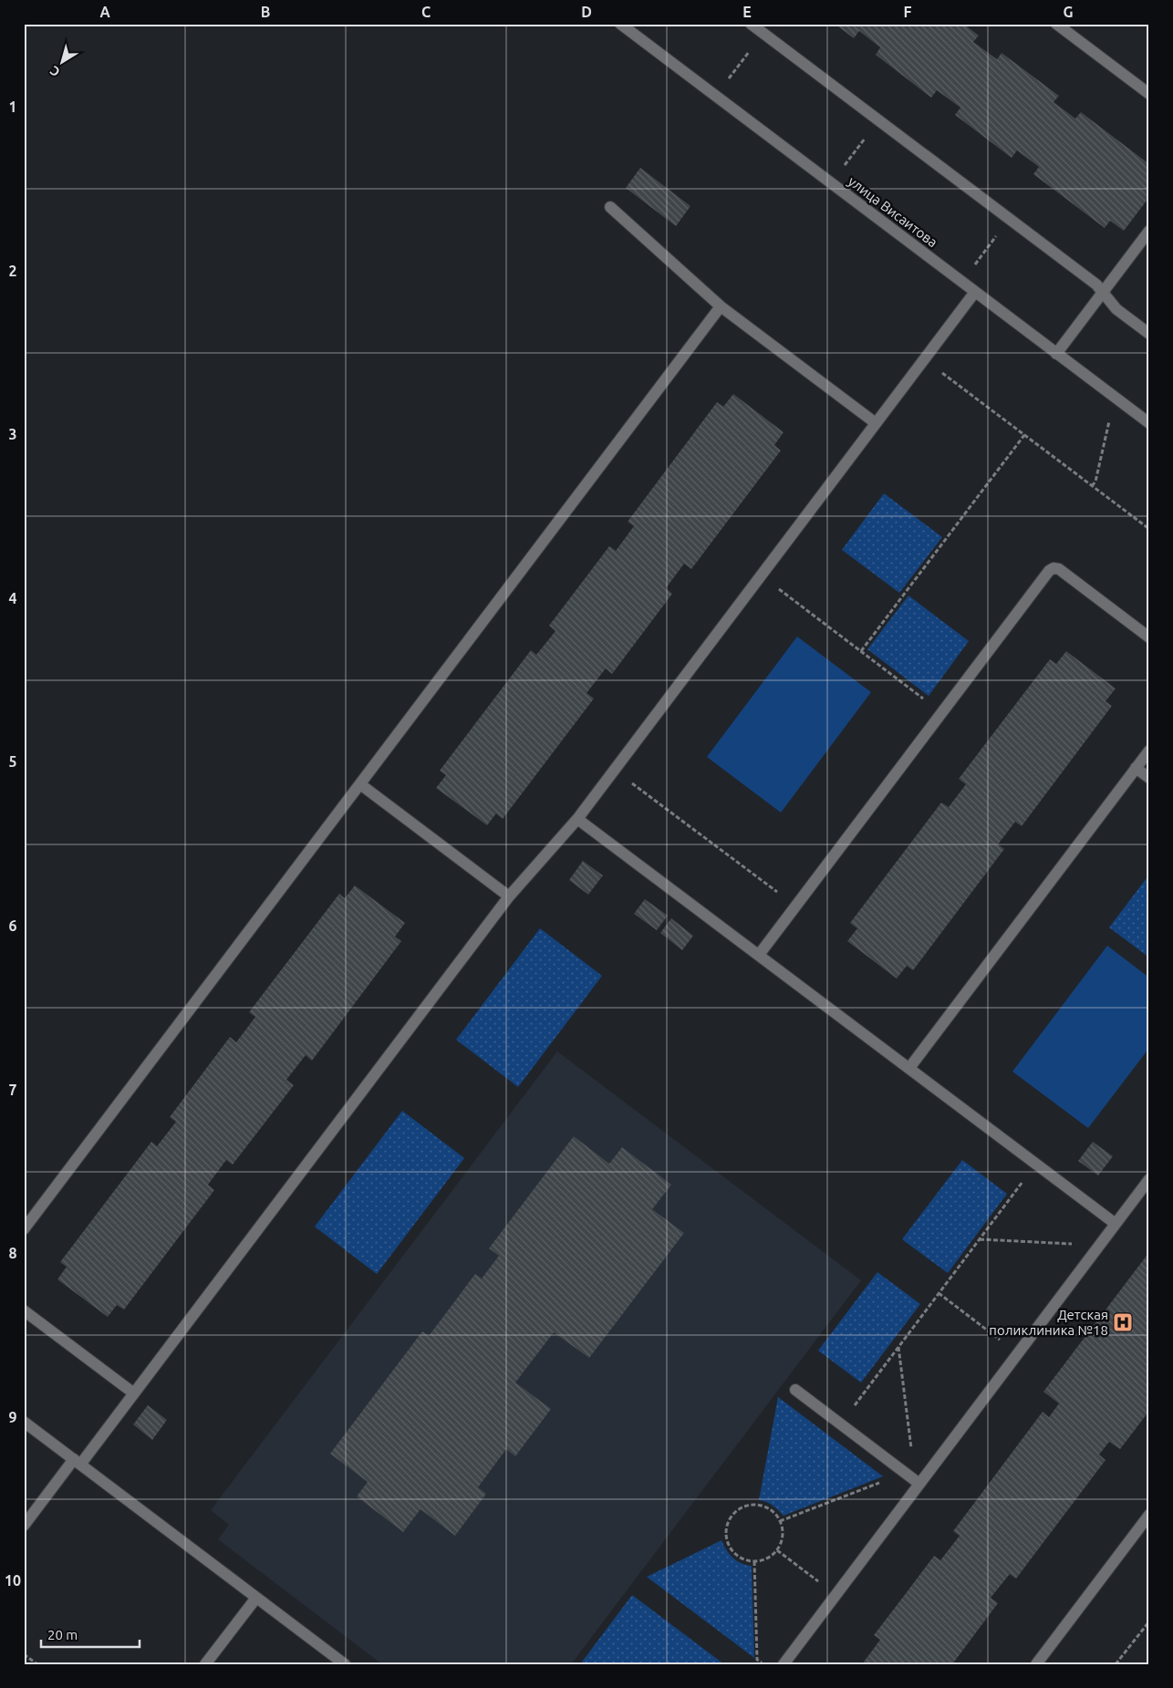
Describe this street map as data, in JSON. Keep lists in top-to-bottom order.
{
  "streets": {
    "street": ["улица Висаитова"]
  },
  "places": {
    "hospital": ["Детская поликлиника №18"]
  },
  "scale_bar": "20 m",
  "north": "bottom left",
  "grid": {
    "columns": [
      "A",
      "B",
      "C",
      "D",
      "E",
      "F",
      "G"
    ],
    "rows": [
      "1",
      "2",
      "3",
      "4",
      "5",
      "6",
      "7",
      "8",
      "9",
      "10"
    ]
  }
}
